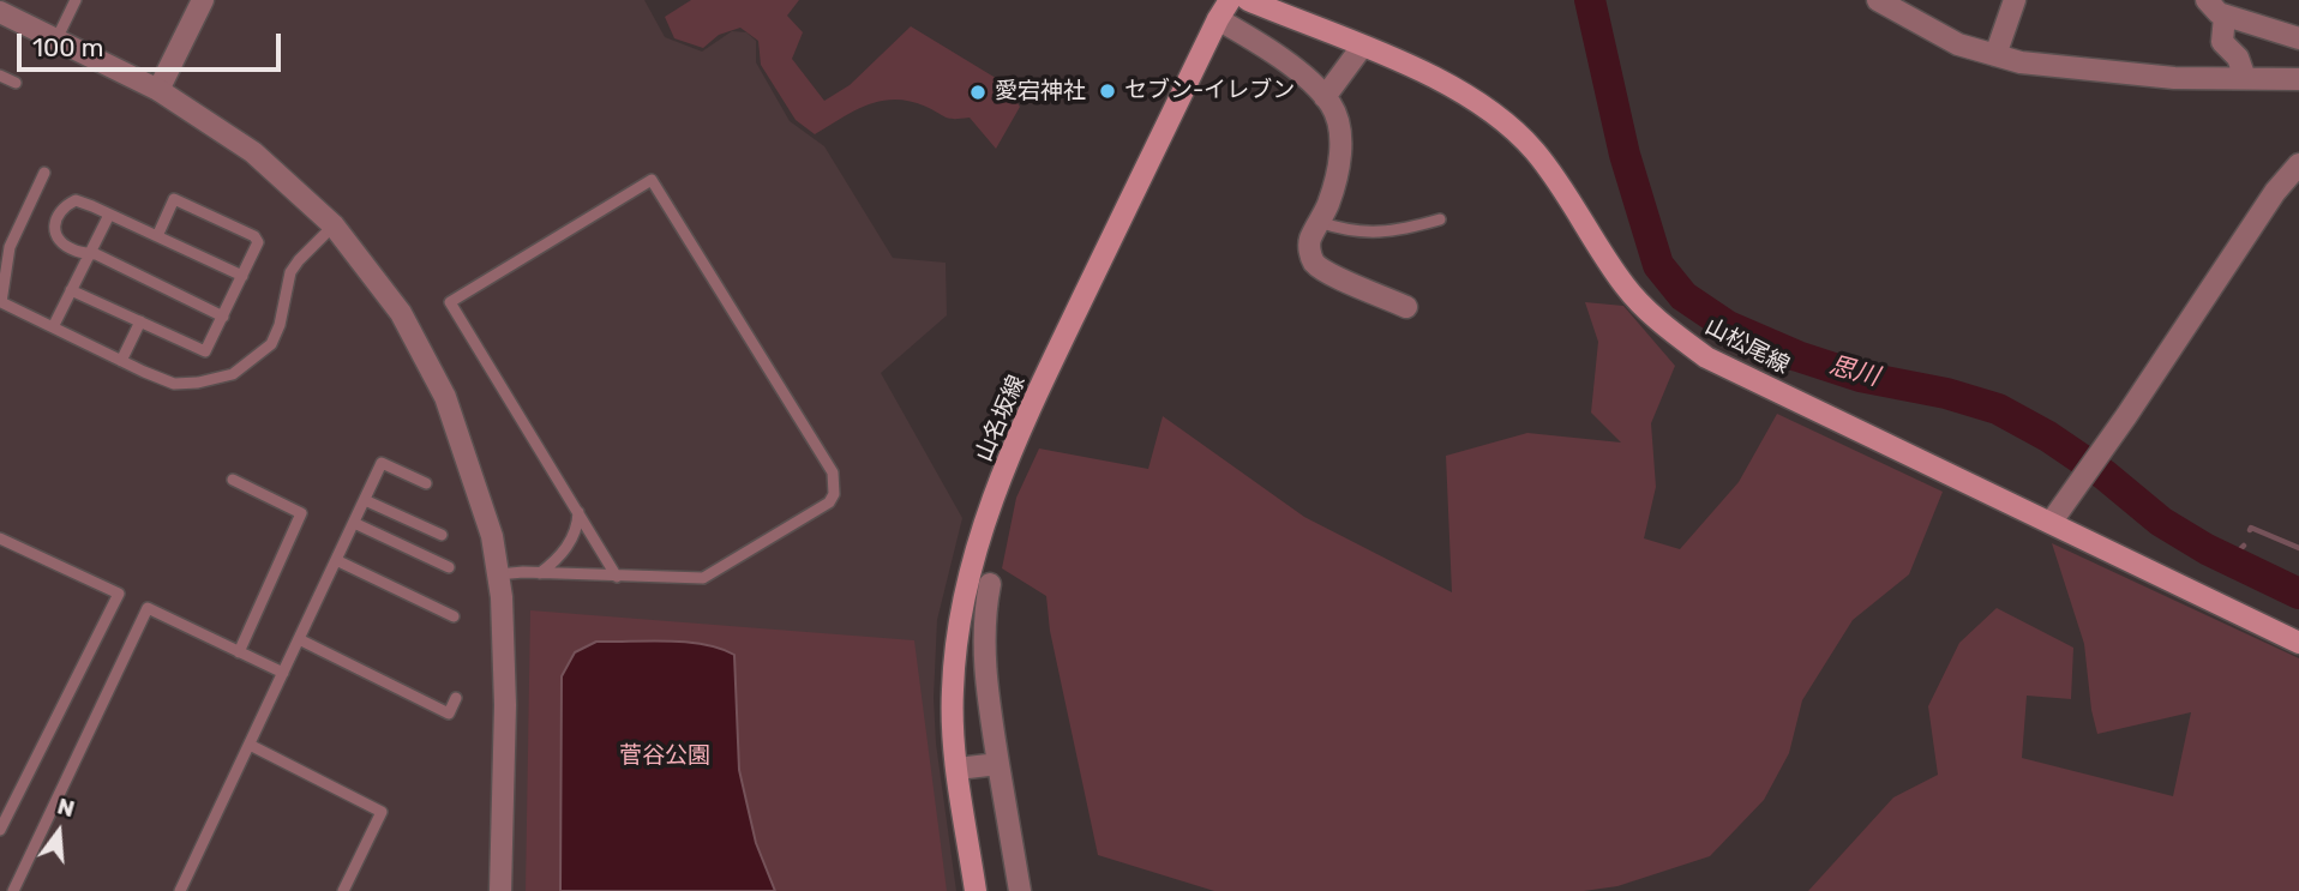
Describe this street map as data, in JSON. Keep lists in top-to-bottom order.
{
  "streets": {
    "main road": ["山松尾線", "山名坂線"]
  },
  "water": ["思川"],
  "parks": ["菅谷公園"],
  "places": ["セブン-イレブン", "愛宕神社"],
  "scale_bar": "100 m",
  "north": "top"
}
